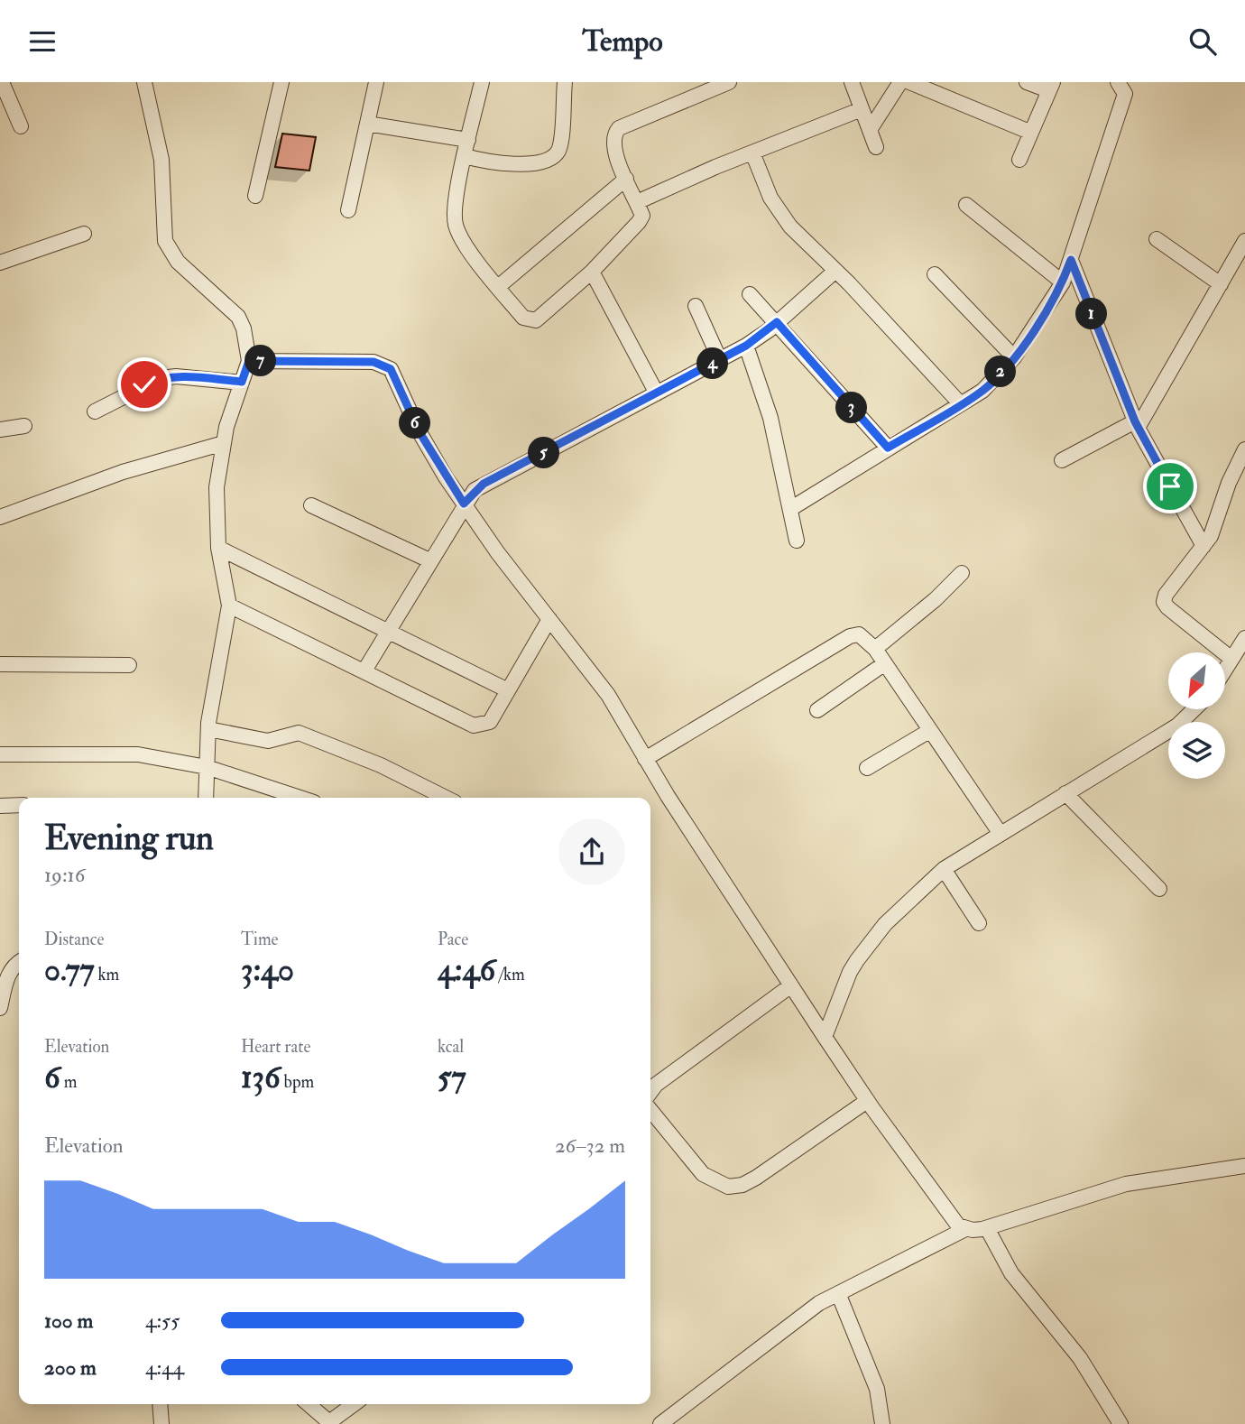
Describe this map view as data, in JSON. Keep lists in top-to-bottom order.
{
  "north": "bottom left",
  "page": {
    "header": "Tempo",
    "pins": [
      "1",
      "7",
      "4",
      "2",
      "3",
      "6",
      "5"
    ],
    "heading": ["Evening run", "19:16"],
    "stats": [
      ["Distance", "0.77 km"],
      ["Time", "3:40"],
      ["Pace", "4:46 /km"],
      ["Elevation", "6 m"],
      ["Heart rate", "136 bpm"],
      ["kcal", "57"]
    ],
    "chart": ["Elevation", "26–32 m"],
    "list": [
      {
        "name": "100 m",
        "note": "4:55"
      },
      {
        "name": "200 m",
        "note": "4:44"
      }
    ]
  }
}
